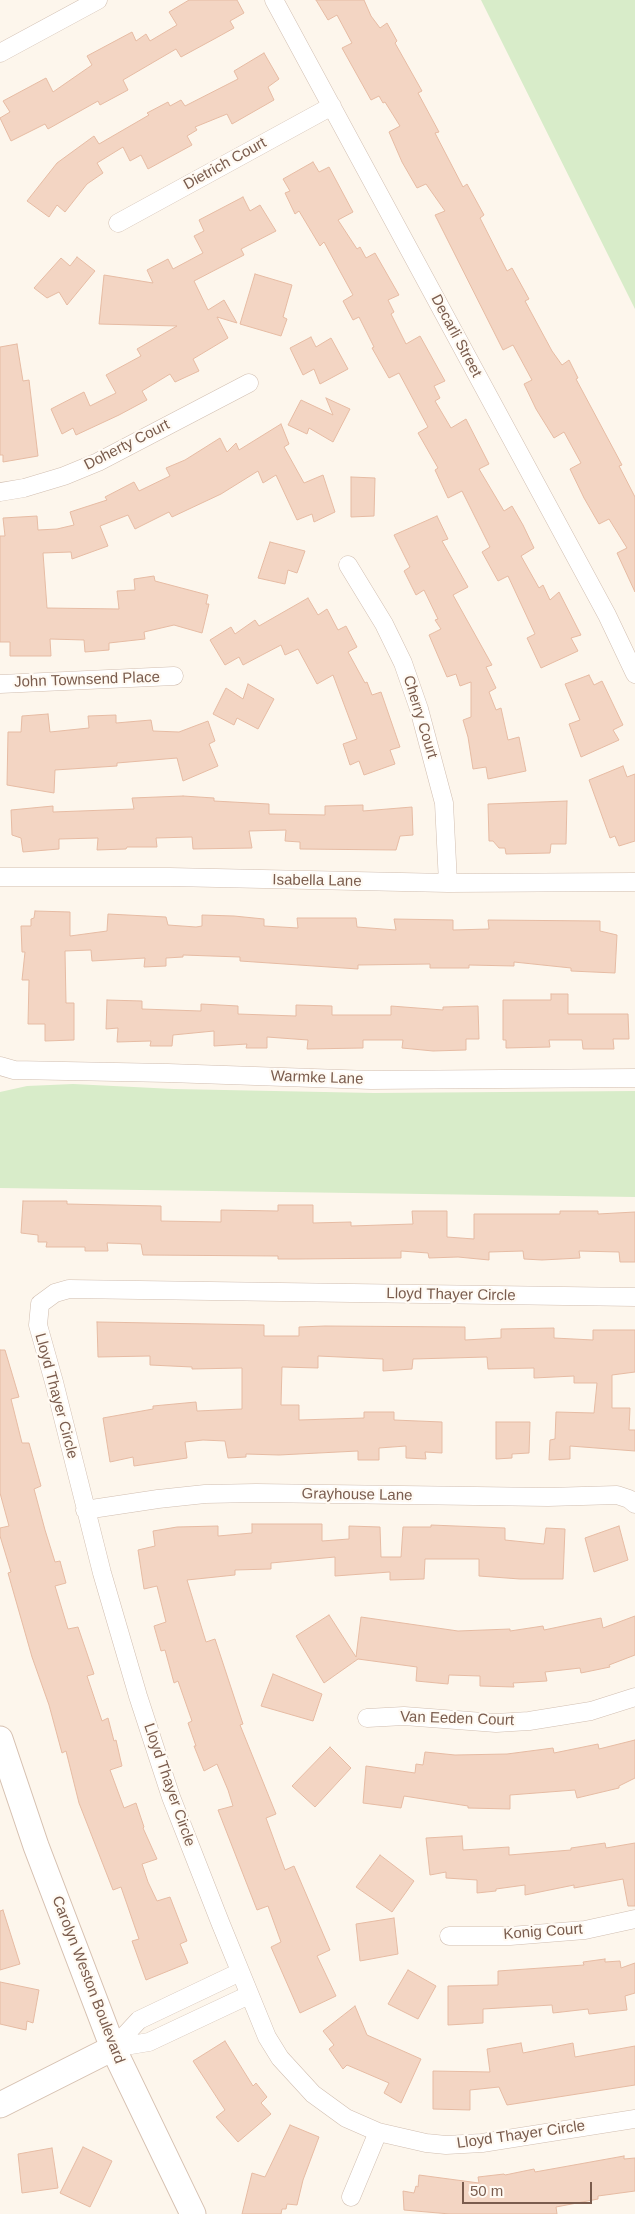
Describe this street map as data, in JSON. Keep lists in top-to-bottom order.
{
  "streets": {
    "street": [
      "Dietrich Court",
      "Decarli Street",
      "Doherty Court",
      "John Townsend Place",
      "Cherry Court",
      "Isabella Lane",
      "Warmke Lane",
      "Lloyd Thayer Circle",
      "Grayhouse Lane",
      "Van Eeden Court",
      "Konig Court",
      "Carolyn Weston Boulevard"
    ]
  },
  "crossings": [
    ["Dietrich Court", "Decarli Street"],
    ["Cherry Court", "Isabella Lane"],
    ["Lloyd Thayer Circle", "Grayhouse Lane"]
  ],
  "scale_bar": "50 m"
}
